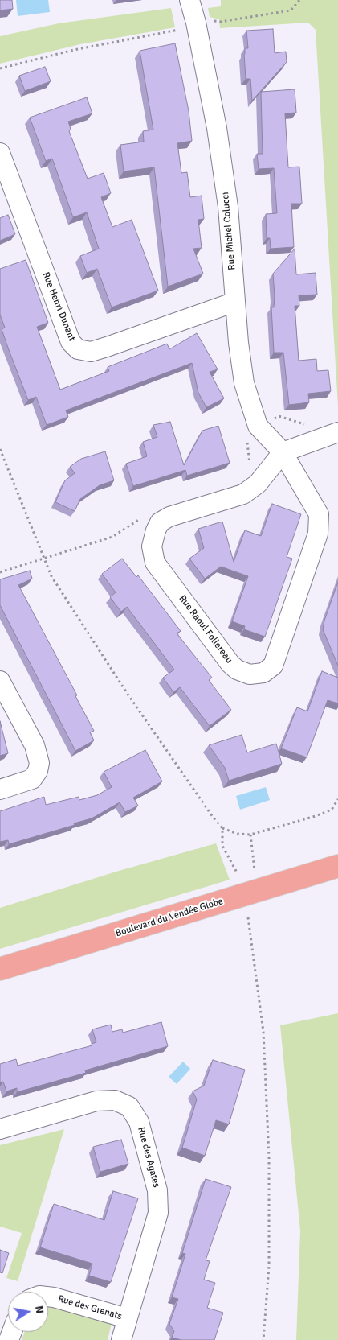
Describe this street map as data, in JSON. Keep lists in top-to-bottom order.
{
  "streets": {
    "main road": ["Boulevard du Vendée Globe"],
    "street": [
      "Rue Michel Colucci",
      "Rue Henri Dunant",
      "Rue Raoul Follereau",
      "Rue des Agates",
      "Rue des Grenats"
    ]
  },
  "crossings": [
    ["Rue Michel Colucci", "Rue Henri Dunant"],
    ["Rue Michel Colucci", "Rue Raoul Follereau"],
    ["Rue des Agates", "Rue des Grenats"]
  ],
  "north": "right"
}
